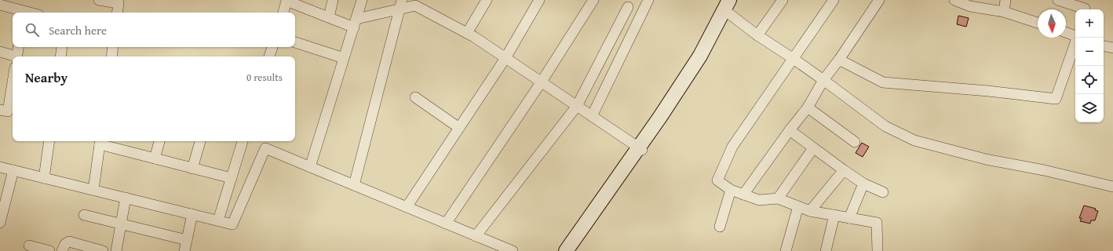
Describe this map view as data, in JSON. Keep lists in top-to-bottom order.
{
  "north": "bottom",
  "page": {
    "map_buttons": ["+", "−"],
    "search": "Search here",
    "heading": ["Nearby", "0 results"]
  }
}
